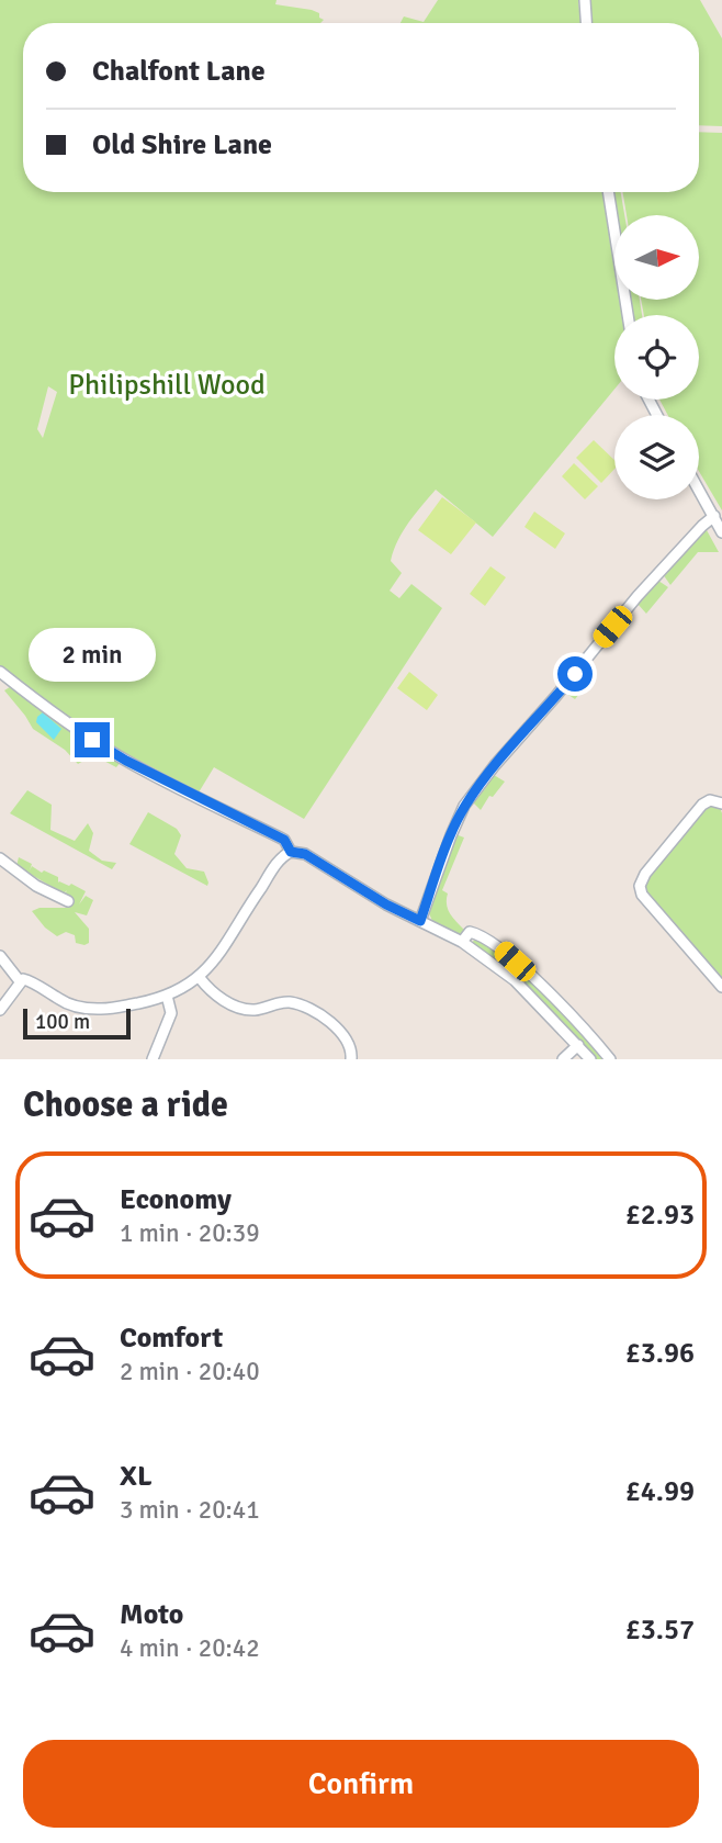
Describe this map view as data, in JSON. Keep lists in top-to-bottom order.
{
  "parks": ["Philipshill Wood"],
  "scale_bar": "100 m",
  "north": "right",
  "page": {
    "banner": ["Chalfont Lane", "Old Shire Lane"],
    "bubble": "2 min",
    "scale": "100 m",
    "heading": "Choose a ride",
    "list": [
      {
        "name": "Economy",
        "note": "1 min · 20:39",
        "value": "£2.93"
      },
      {
        "name": "Comfort",
        "note": "2 min · 20:40",
        "value": "£3.96"
      },
      {
        "name": "XL",
        "note": "3 min · 20:41",
        "value": "£4.99"
      },
      {
        "name": "Moto",
        "note": "4 min · 20:42",
        "value": "£3.57"
      }
    ],
    "buttons": "Confirm"
  }
}
